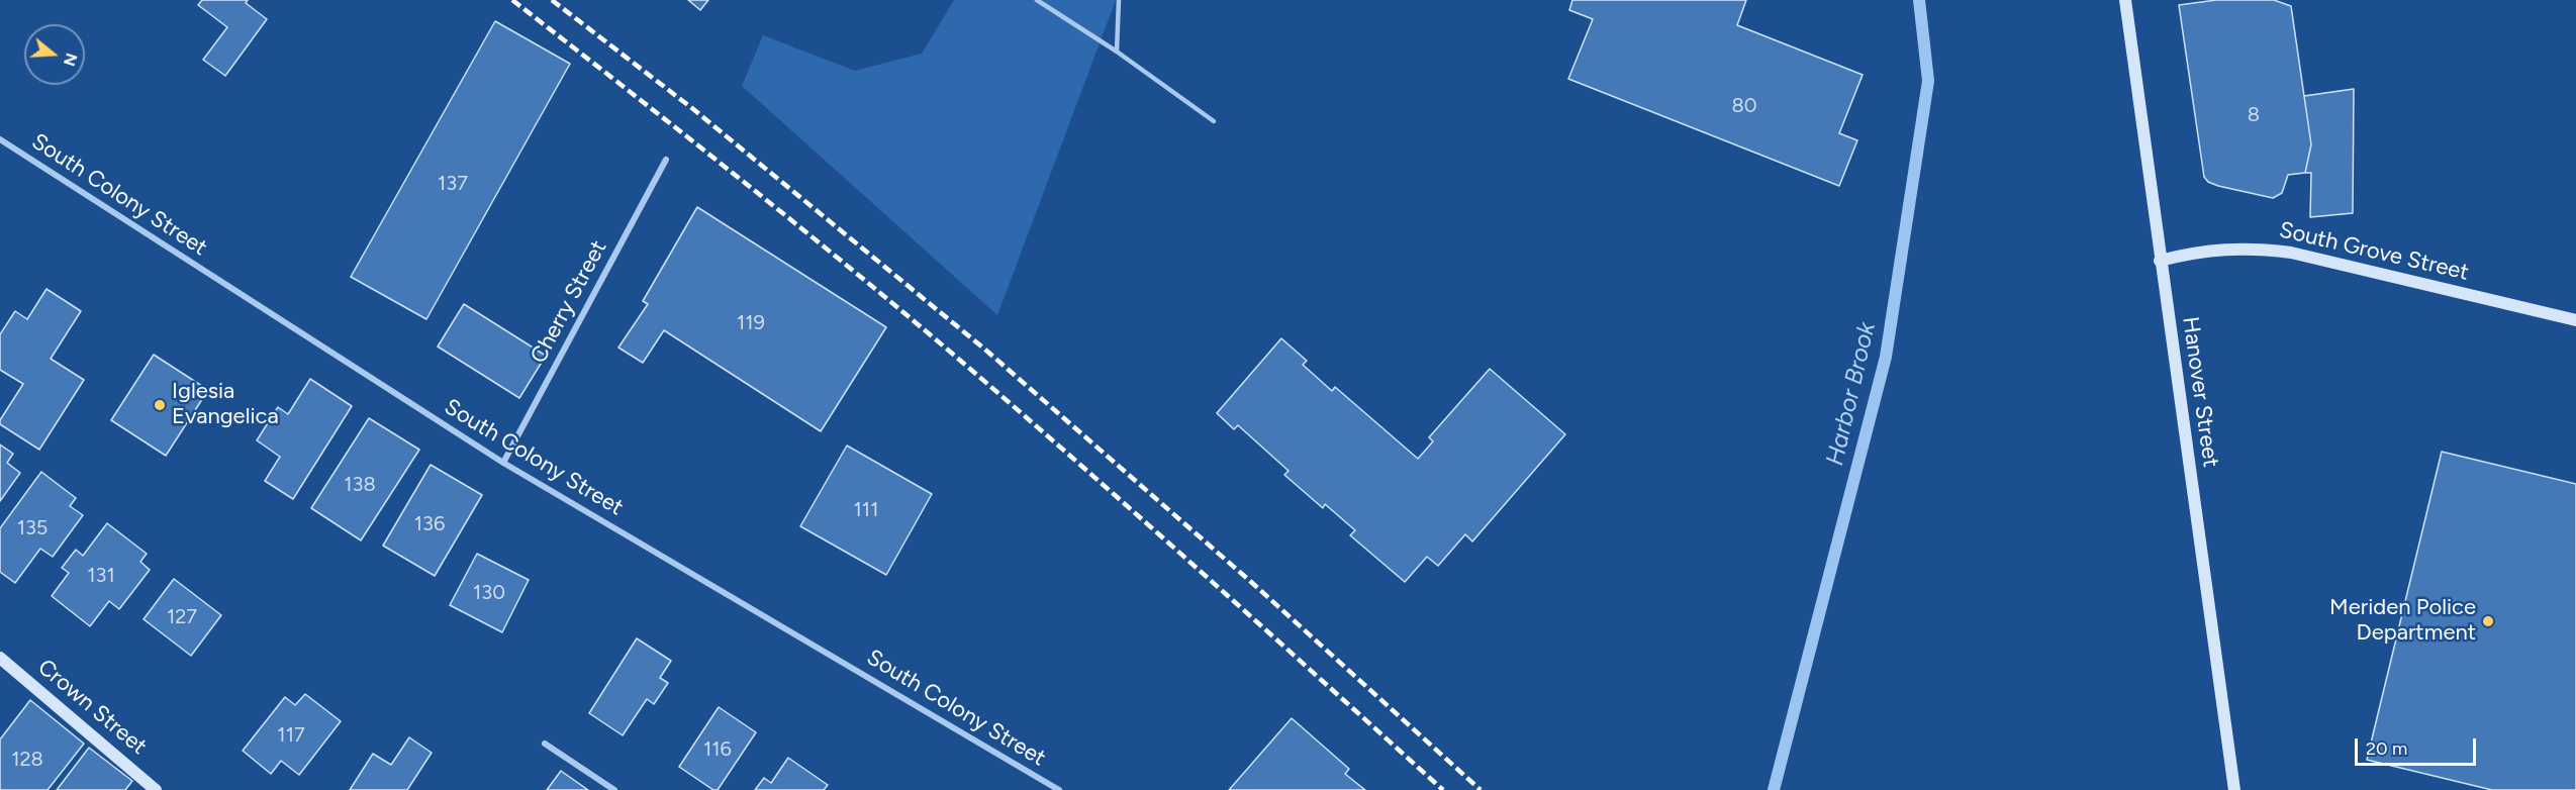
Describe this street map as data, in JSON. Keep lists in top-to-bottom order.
{
  "streets": {
    "main road": ["South Grove Street", "Hanover Street", "Crown Street"],
    "street": ["South Colony Street", "Cherry Street"]
  },
  "crossings": [
    ["South Colony Street", "Cherry Street"],
    ["South Grove Street", "Hanover Street"]
  ],
  "water": ["Harbor Brook"],
  "places": ["Iglesia Evangelica", "Meriden Police Department"],
  "house_numbers": [
    "80",
    "8",
    "137",
    "119",
    "138",
    "111",
    "136",
    "135",
    "131",
    "130",
    "127",
    "117",
    "116",
    "128"
  ],
  "scale_bar": "20 m",
  "north": "right"
}
